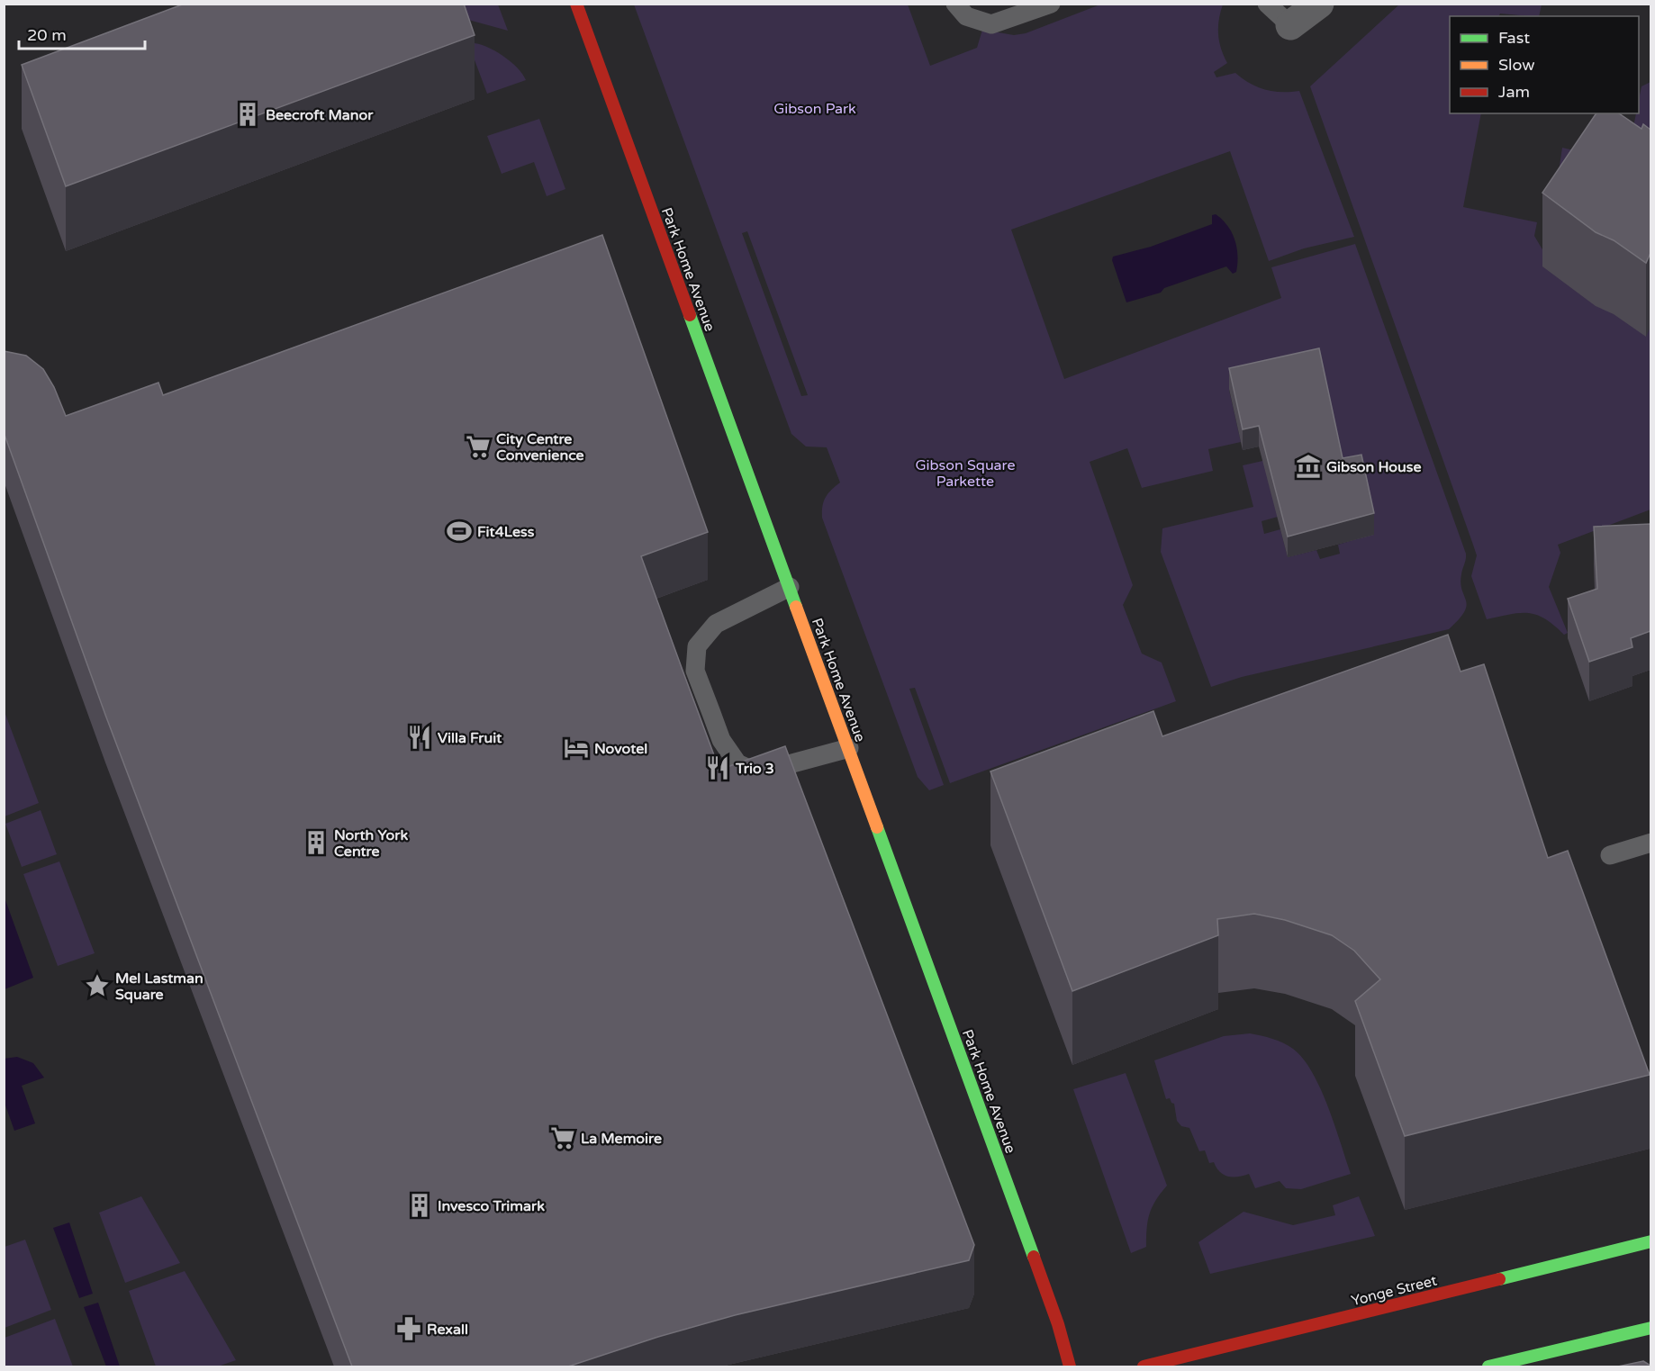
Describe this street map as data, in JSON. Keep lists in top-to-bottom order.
{
  "streets": {
    "street": ["Park Home Avenue", "Yonge Street"]
  },
  "parks": ["Gibson Park", "Gibson Square Parkette"],
  "places": {
    "building": ["Beecroft Manor", "North York Centre", "Invesco Trimark"],
    "supermarket": ["City Centre Convenience", "La Memoire"],
    "museum": ["Gibson House"],
    "sports": ["Fit4Less"],
    "restaurant": ["Villa Fruit", "Trio 3"],
    "hotel": ["Novotel"],
    "place": ["Mel Lastman Square"],
    "pharmacy": ["Rexall"]
  },
  "legend": ["Fast", "Slow", "Jam"],
  "scale_bar": "20 m"
}
